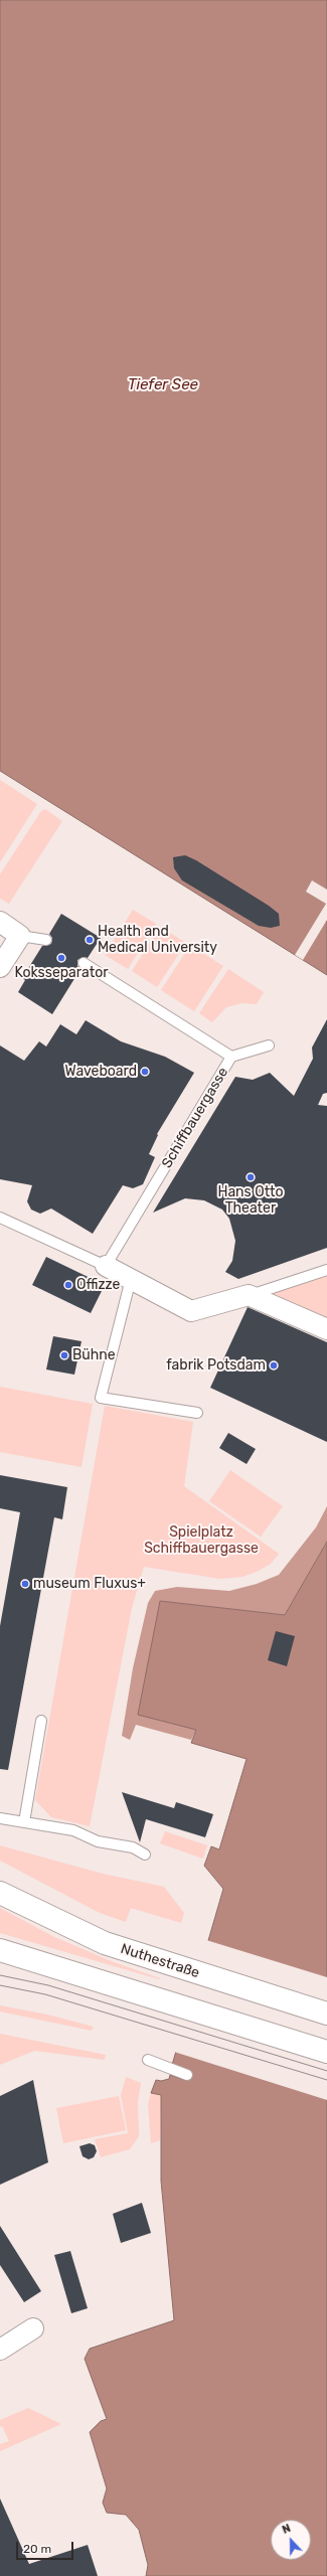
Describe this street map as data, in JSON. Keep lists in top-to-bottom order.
{
  "streets": {
    "highway": ["Nuthestraße"],
    "lane": ["Schiffbauergasse"]
  },
  "water": ["Tiefer See"],
  "parks": ["Spielplatz Schiffbauergasse"],
  "places": [
    "Health and Medical University",
    "Koksseparator",
    "Waveboard",
    "Hans Otto Theater",
    "Offizze",
    "Bühne",
    "fabrik Potsdam",
    "museum Fluxus+"
  ],
  "scale_bar": "20 m",
  "north": "top"
}
